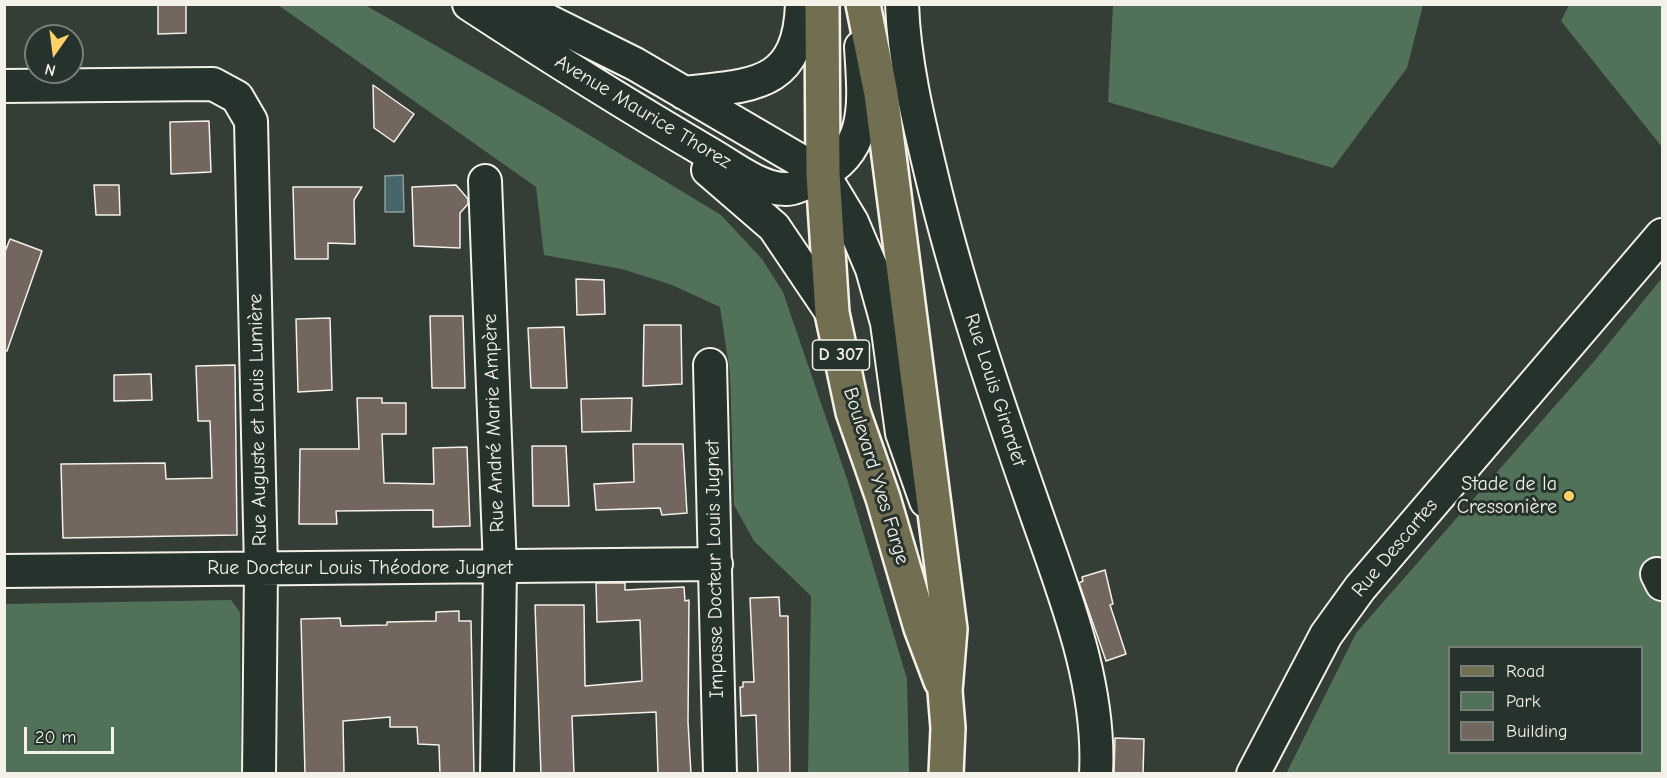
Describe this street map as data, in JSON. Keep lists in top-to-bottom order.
{
  "streets": {
    "main road": ["D 307", "Boulevard Yves Farge"],
    "street": [
      "Avenue Maurice Thorez",
      "Rue Louis Girardet",
      "Rue Auguste et Louis Lumière",
      "Rue André Marie Ampère",
      "Rue Descartes",
      "Rue Docteur Louis Théodore Jugnet",
      "Impasse Docteur Louis Jugnet"
    ]
  },
  "crossings": [
    ["Avenue Maurice Thorez", "Boulevard Yves Farge"],
    ["Rue Auguste et Louis Lumière", "Rue Docteur Louis Théodore Jugnet"],
    ["Rue André Marie Ampère", "Rue Docteur Louis Théodore Jugnet"],
    ["Rue Docteur Louis Théodore Jugnet", "Impasse Docteur Louis Jugnet"]
  ],
  "places": ["Stade de la Cressonière"],
  "legend": ["Road", "Park", "Building"],
  "scale_bar": "20 m",
  "north": "bottom"
}
